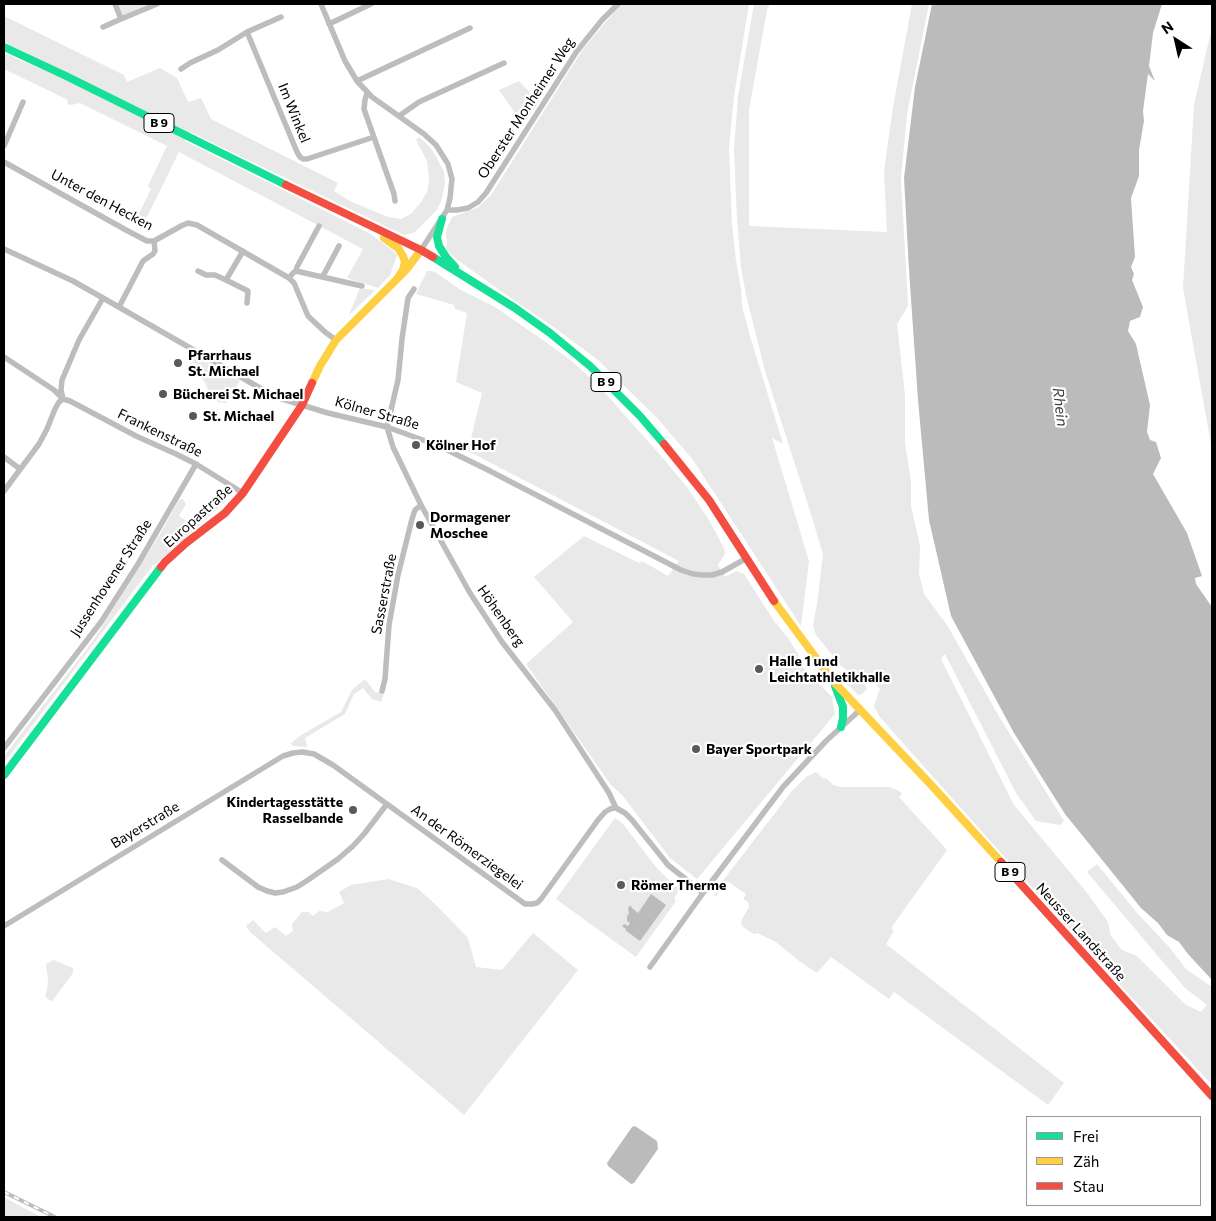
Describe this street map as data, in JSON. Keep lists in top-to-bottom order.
{
  "streets": {
    "main road": ["B 9", "Europastraße", "Neusser Landstraße"],
    "street": [
      "Oberster Monheimer Weg",
      "Im Winkel",
      "Unter den Hecken",
      "Kölner Straße",
      "Frankenstraße",
      "Jussenhovener Straße",
      "Sasserstraße",
      "Höhenberg",
      "Bayerstraße",
      "An der Römerziegelei"
    ]
  },
  "crossings": [
    ["B 9", "Kölner Straße"],
    ["B 9", "Europastraße"],
    ["B 9", "Neusser Landstraße"],
    ["Kölner Straße", "Europastraße"],
    ["Kölner Straße", "Höhenberg"],
    ["Frankenstraße", "Europastraße"],
    ["Frankenstraße", "Jussenhovener Straße"],
    ["Sasserstraße", "Höhenberg"],
    ["Höhenberg", "An der Römerziegelei"],
    ["Bayerstraße", "An der Römerziegelei"]
  ],
  "water": ["Rhein"],
  "places": [
    "Pfarrhaus St. Michael",
    "Bücherei St. Michael",
    "St. Michael",
    "Kölner Hof",
    "Dormagener Moschee",
    "Halle 1 und Leichtathletikhalle",
    "Bayer Sportpark",
    "Kindertagesstätte Rasselbande",
    "Römer Therme"
  ],
  "legend": ["Frei", "Zäh", "Stau"],
  "north": "top left"
}
